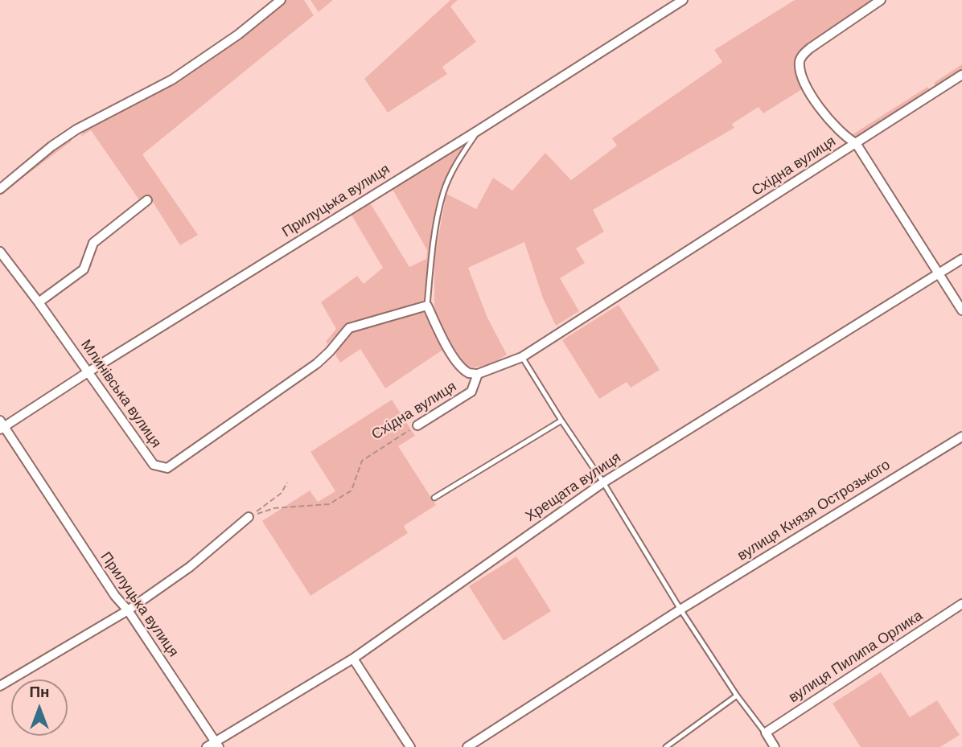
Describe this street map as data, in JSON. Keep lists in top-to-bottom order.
{
  "streets": {
    "street": [
      "Східна вулиця",
      "Прилуцька вулиця",
      "Млинівська вулиця",
      "Хрещата вулиця",
      "вулиця Князя Острозького",
      "вулиця Пилипа Орлика"
    ]
  },
  "crossings": [
    ["Прилуцька вулиця", "Млинівська вулиця"],
    ["Прилуцька вулиця", "Хрещата вулиця"]
  ],
  "north": "top"
}
